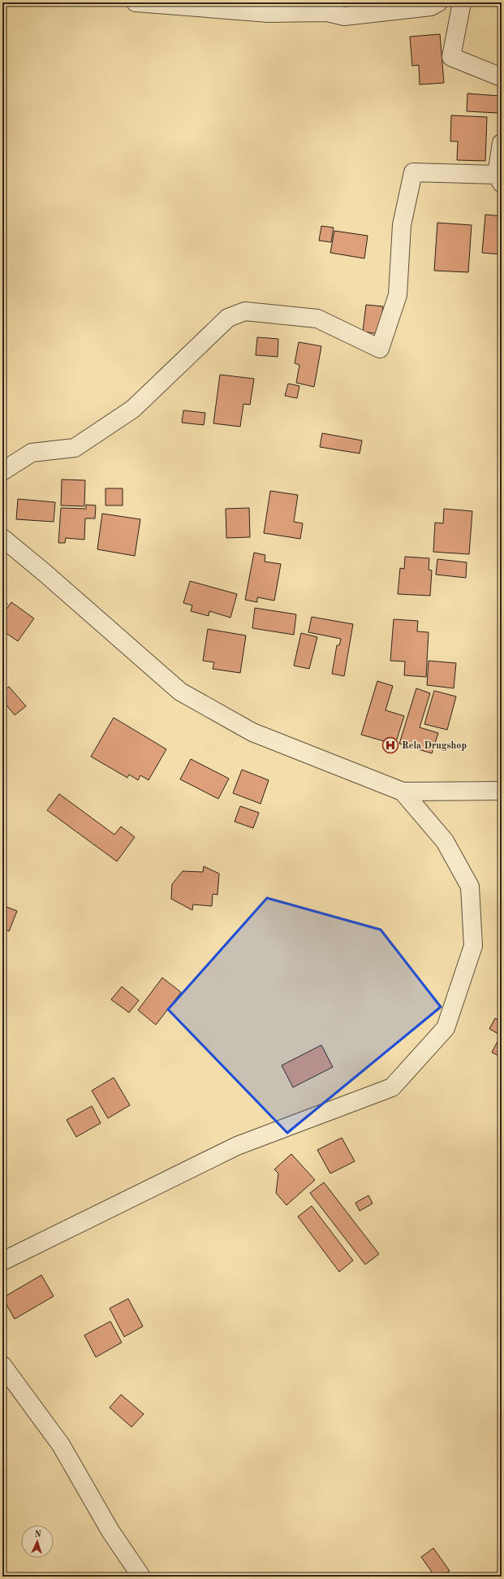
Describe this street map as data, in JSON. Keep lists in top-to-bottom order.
{
  "places": {
    "hospital": ["Rela Drugshop"]
  },
  "north": "top"
}
